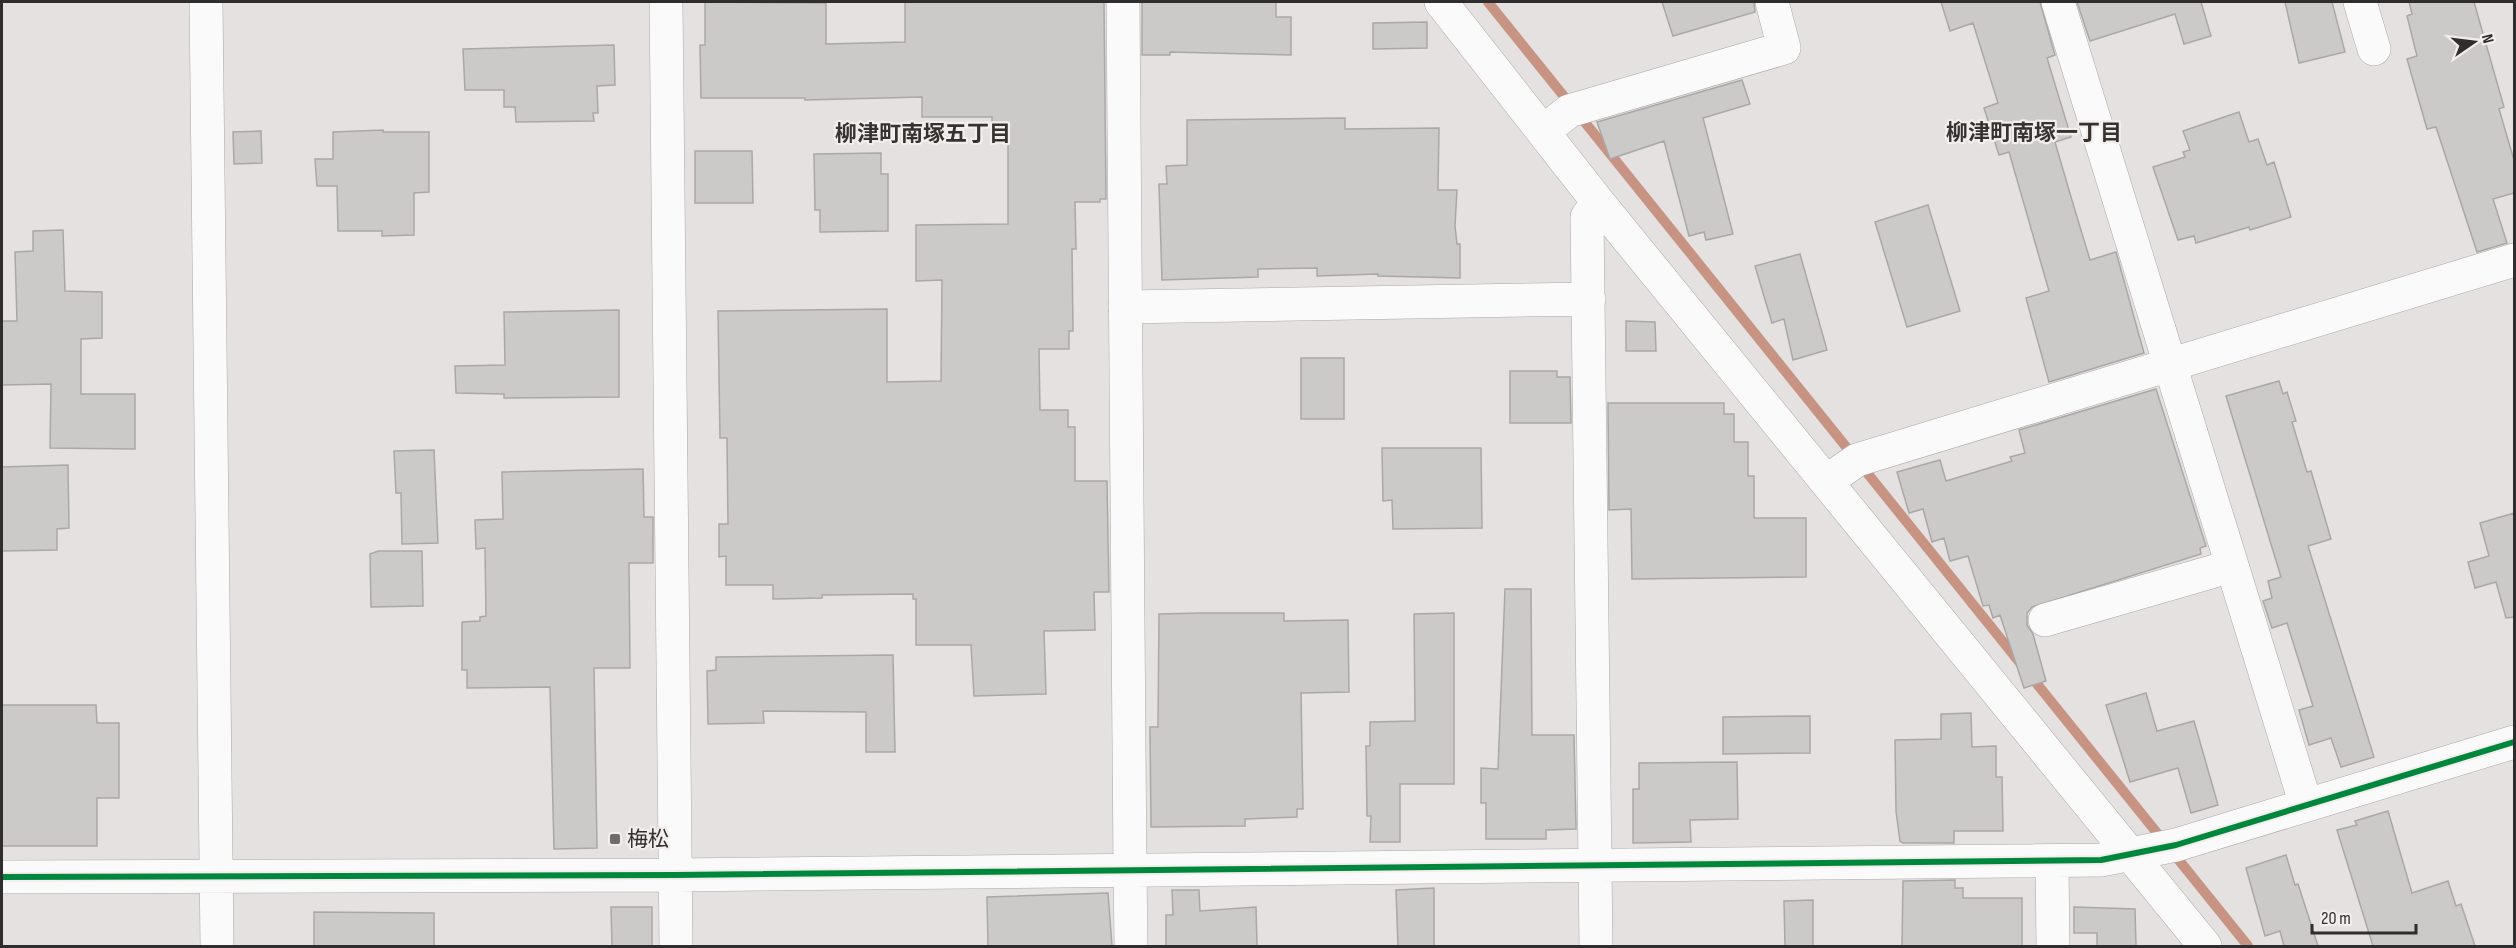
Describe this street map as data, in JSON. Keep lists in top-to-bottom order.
{
  "districts": ["柳津町南塚一丁目", "柳津町南塚五丁目"],
  "places": {
    "transit": ["梅松"]
  },
  "scale_bar": "20 m",
  "north": "right"
}
